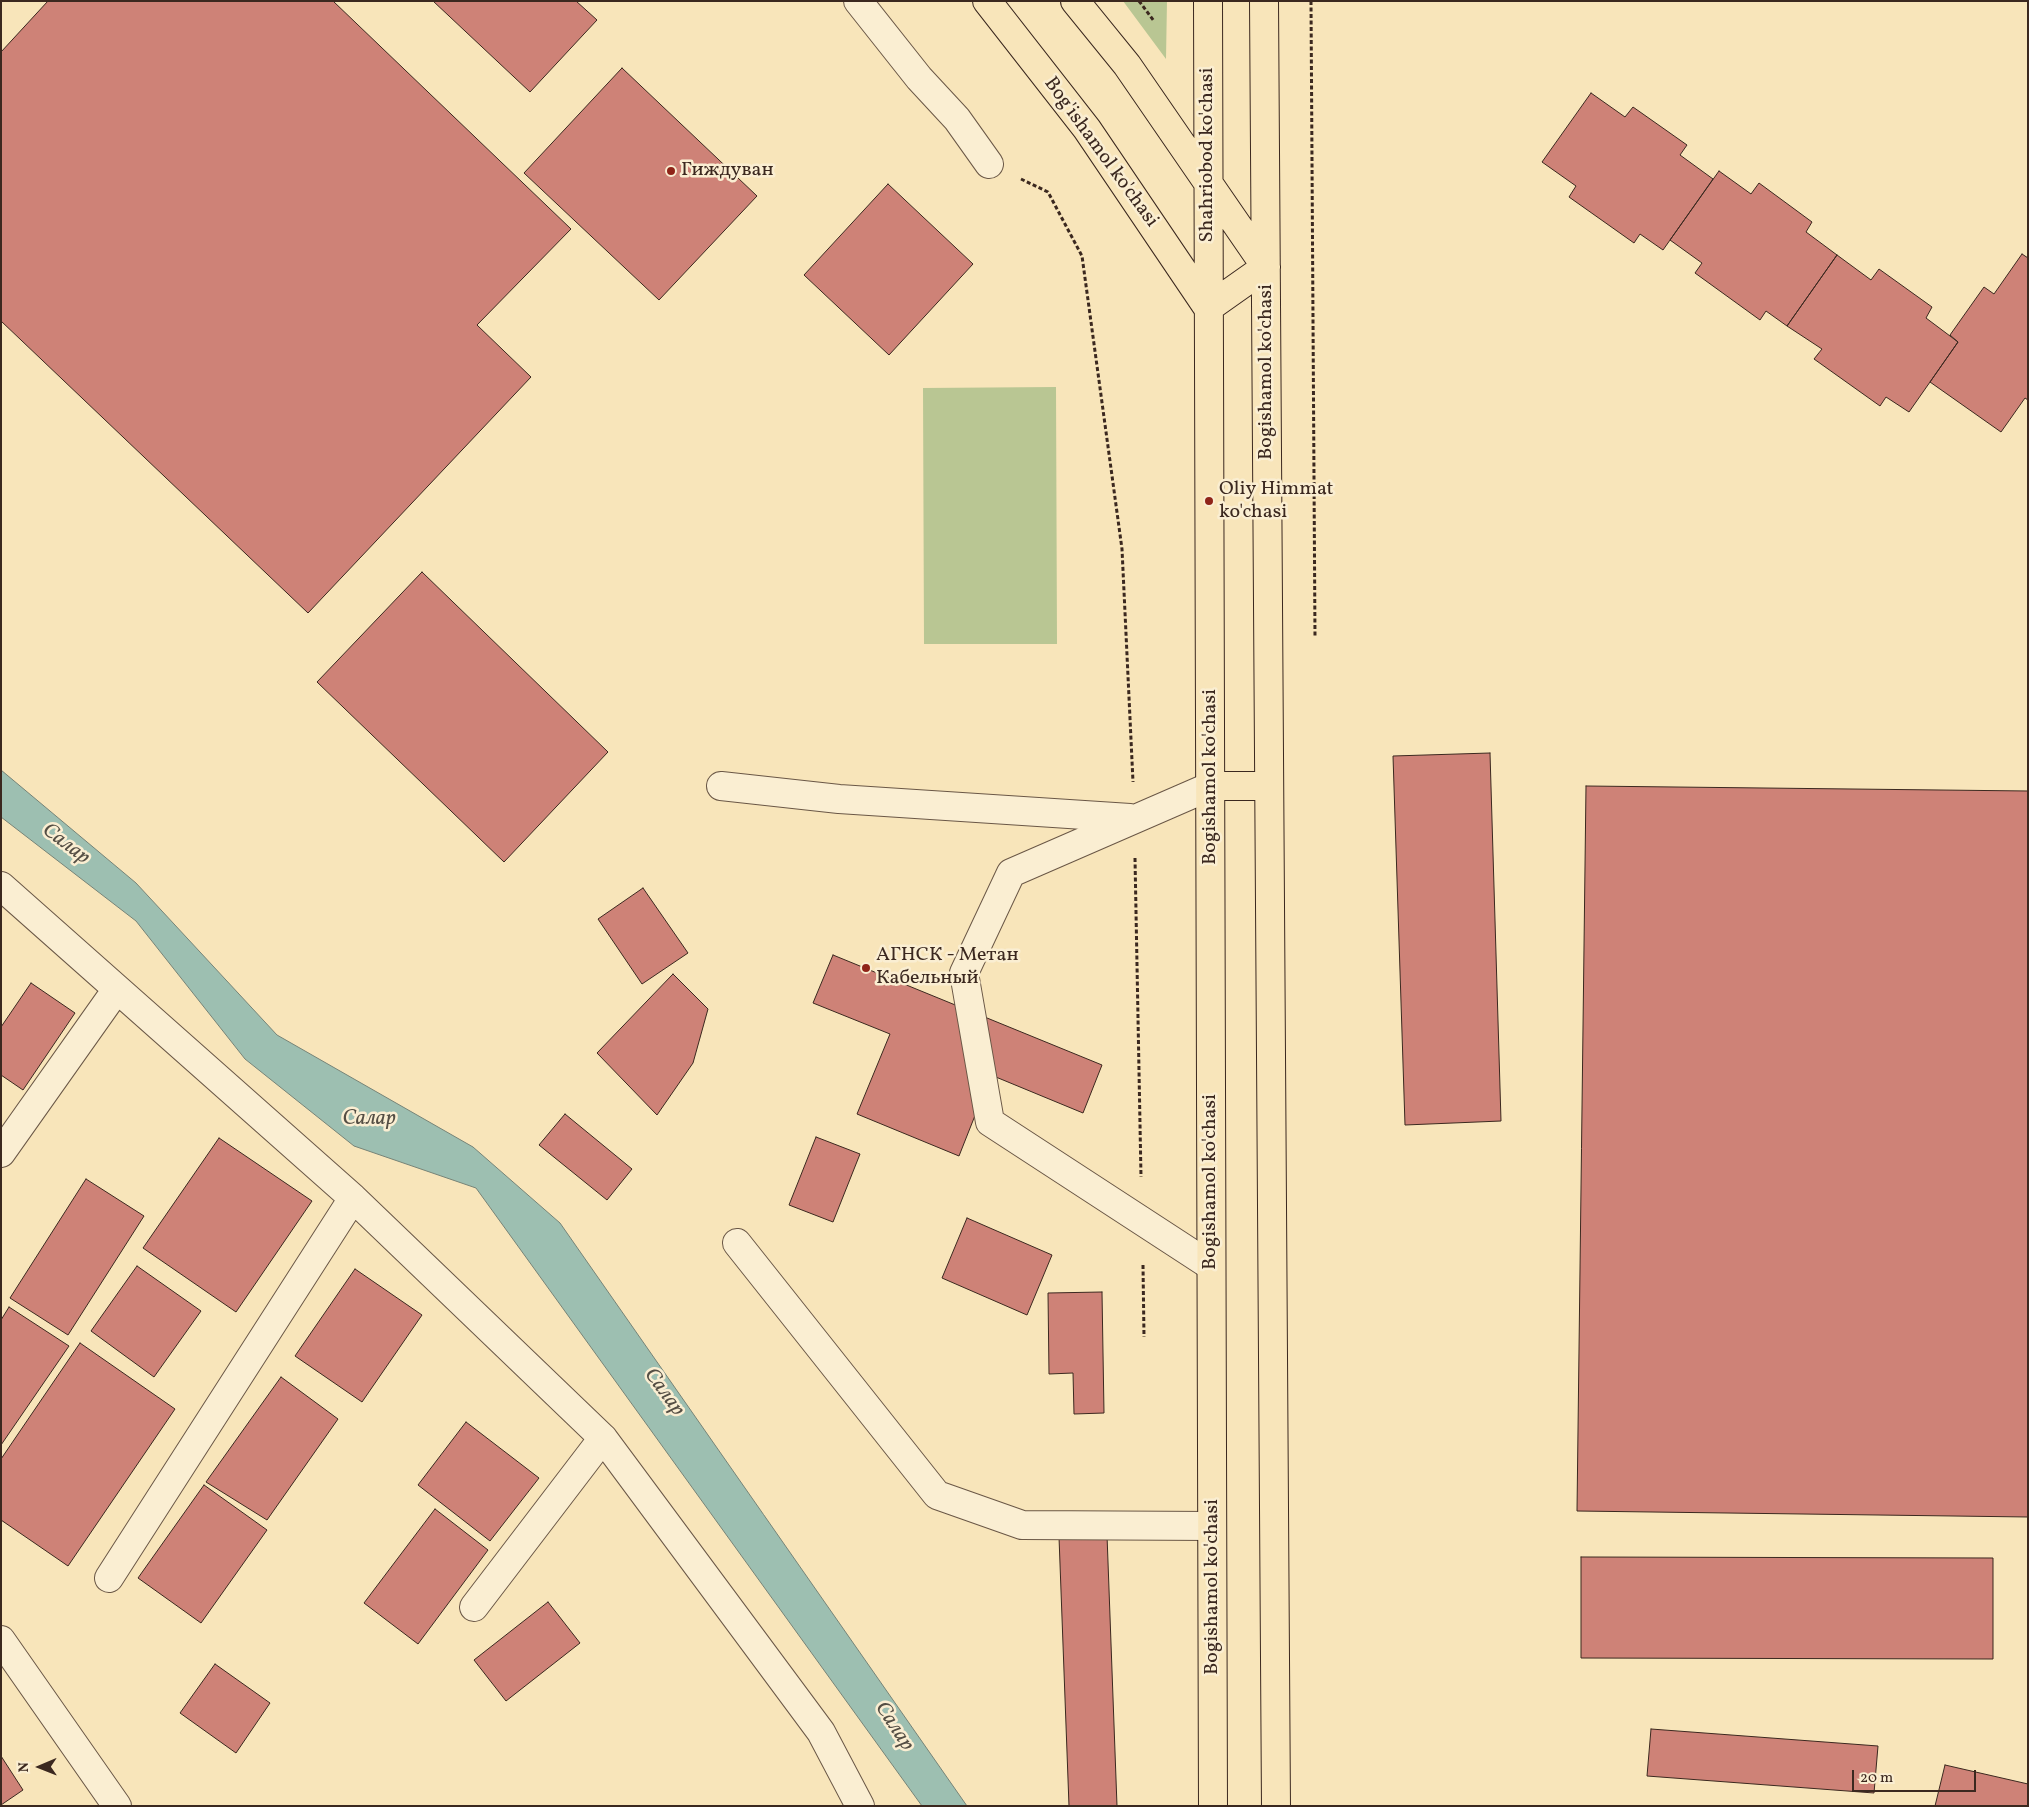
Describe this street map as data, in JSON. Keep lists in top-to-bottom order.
{
  "streets": {
    "main road": ["Bog'ishamol ko'chasi", "Shahriobod ko'chasi", "Bogishamol ko'chasi"]
  },
  "crossings": [
    ["Bog'ishamol ko'chasi", "Shahriobod ko'chasi"],
    ["Bog'ishamol ko'chasi", "Bogishamol ko'chasi"],
    ["Shahriobod ko'chasi", "Bogishamol ko'chasi"]
  ],
  "water": ["Салар"],
  "places": ["Гиждуван", "Oliy Himmat ko'chasi", "АГНСК - Метан Кабельный"],
  "scale_bar": "20 m",
  "north": "left"
}
